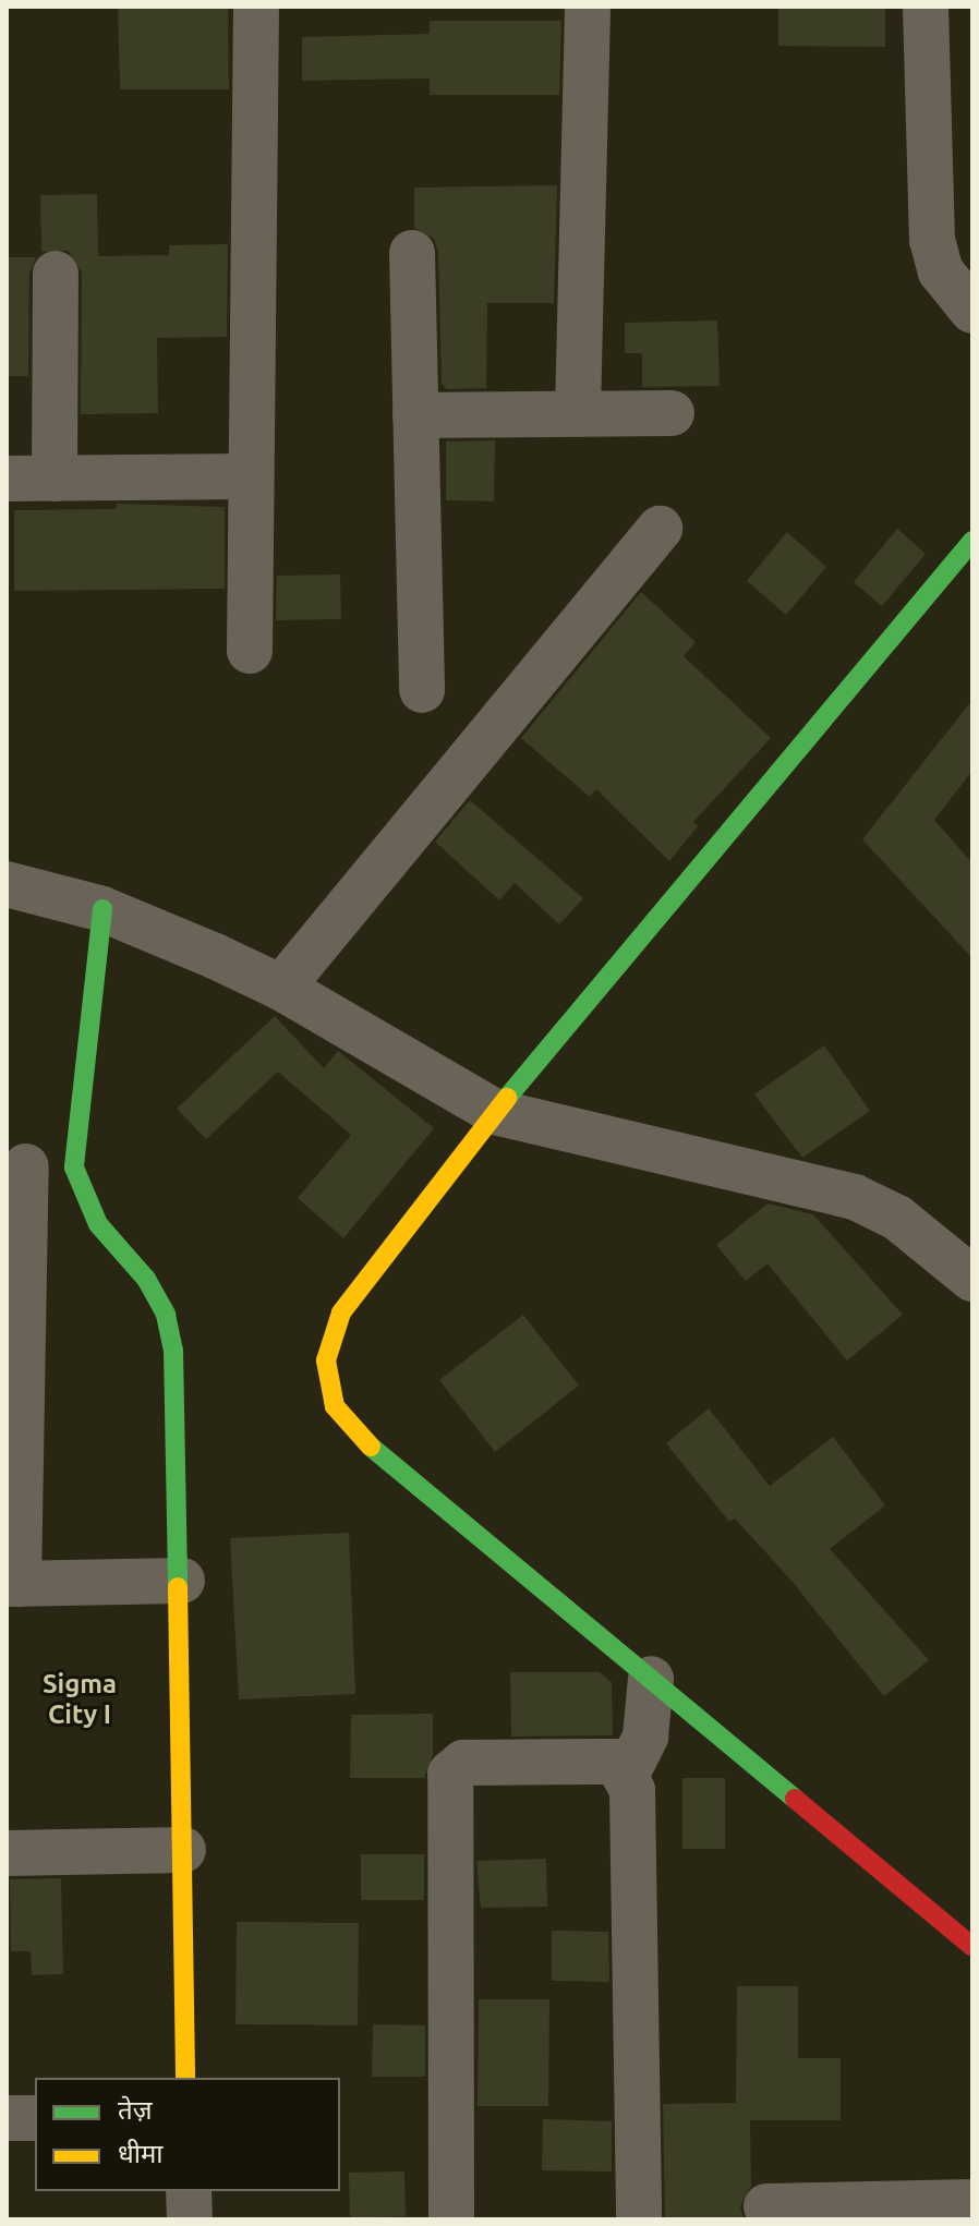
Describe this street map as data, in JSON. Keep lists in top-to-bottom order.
{
  "districts": ["Sigma City I"],
  "legend": ["तेज़", "धीमा"]
}
